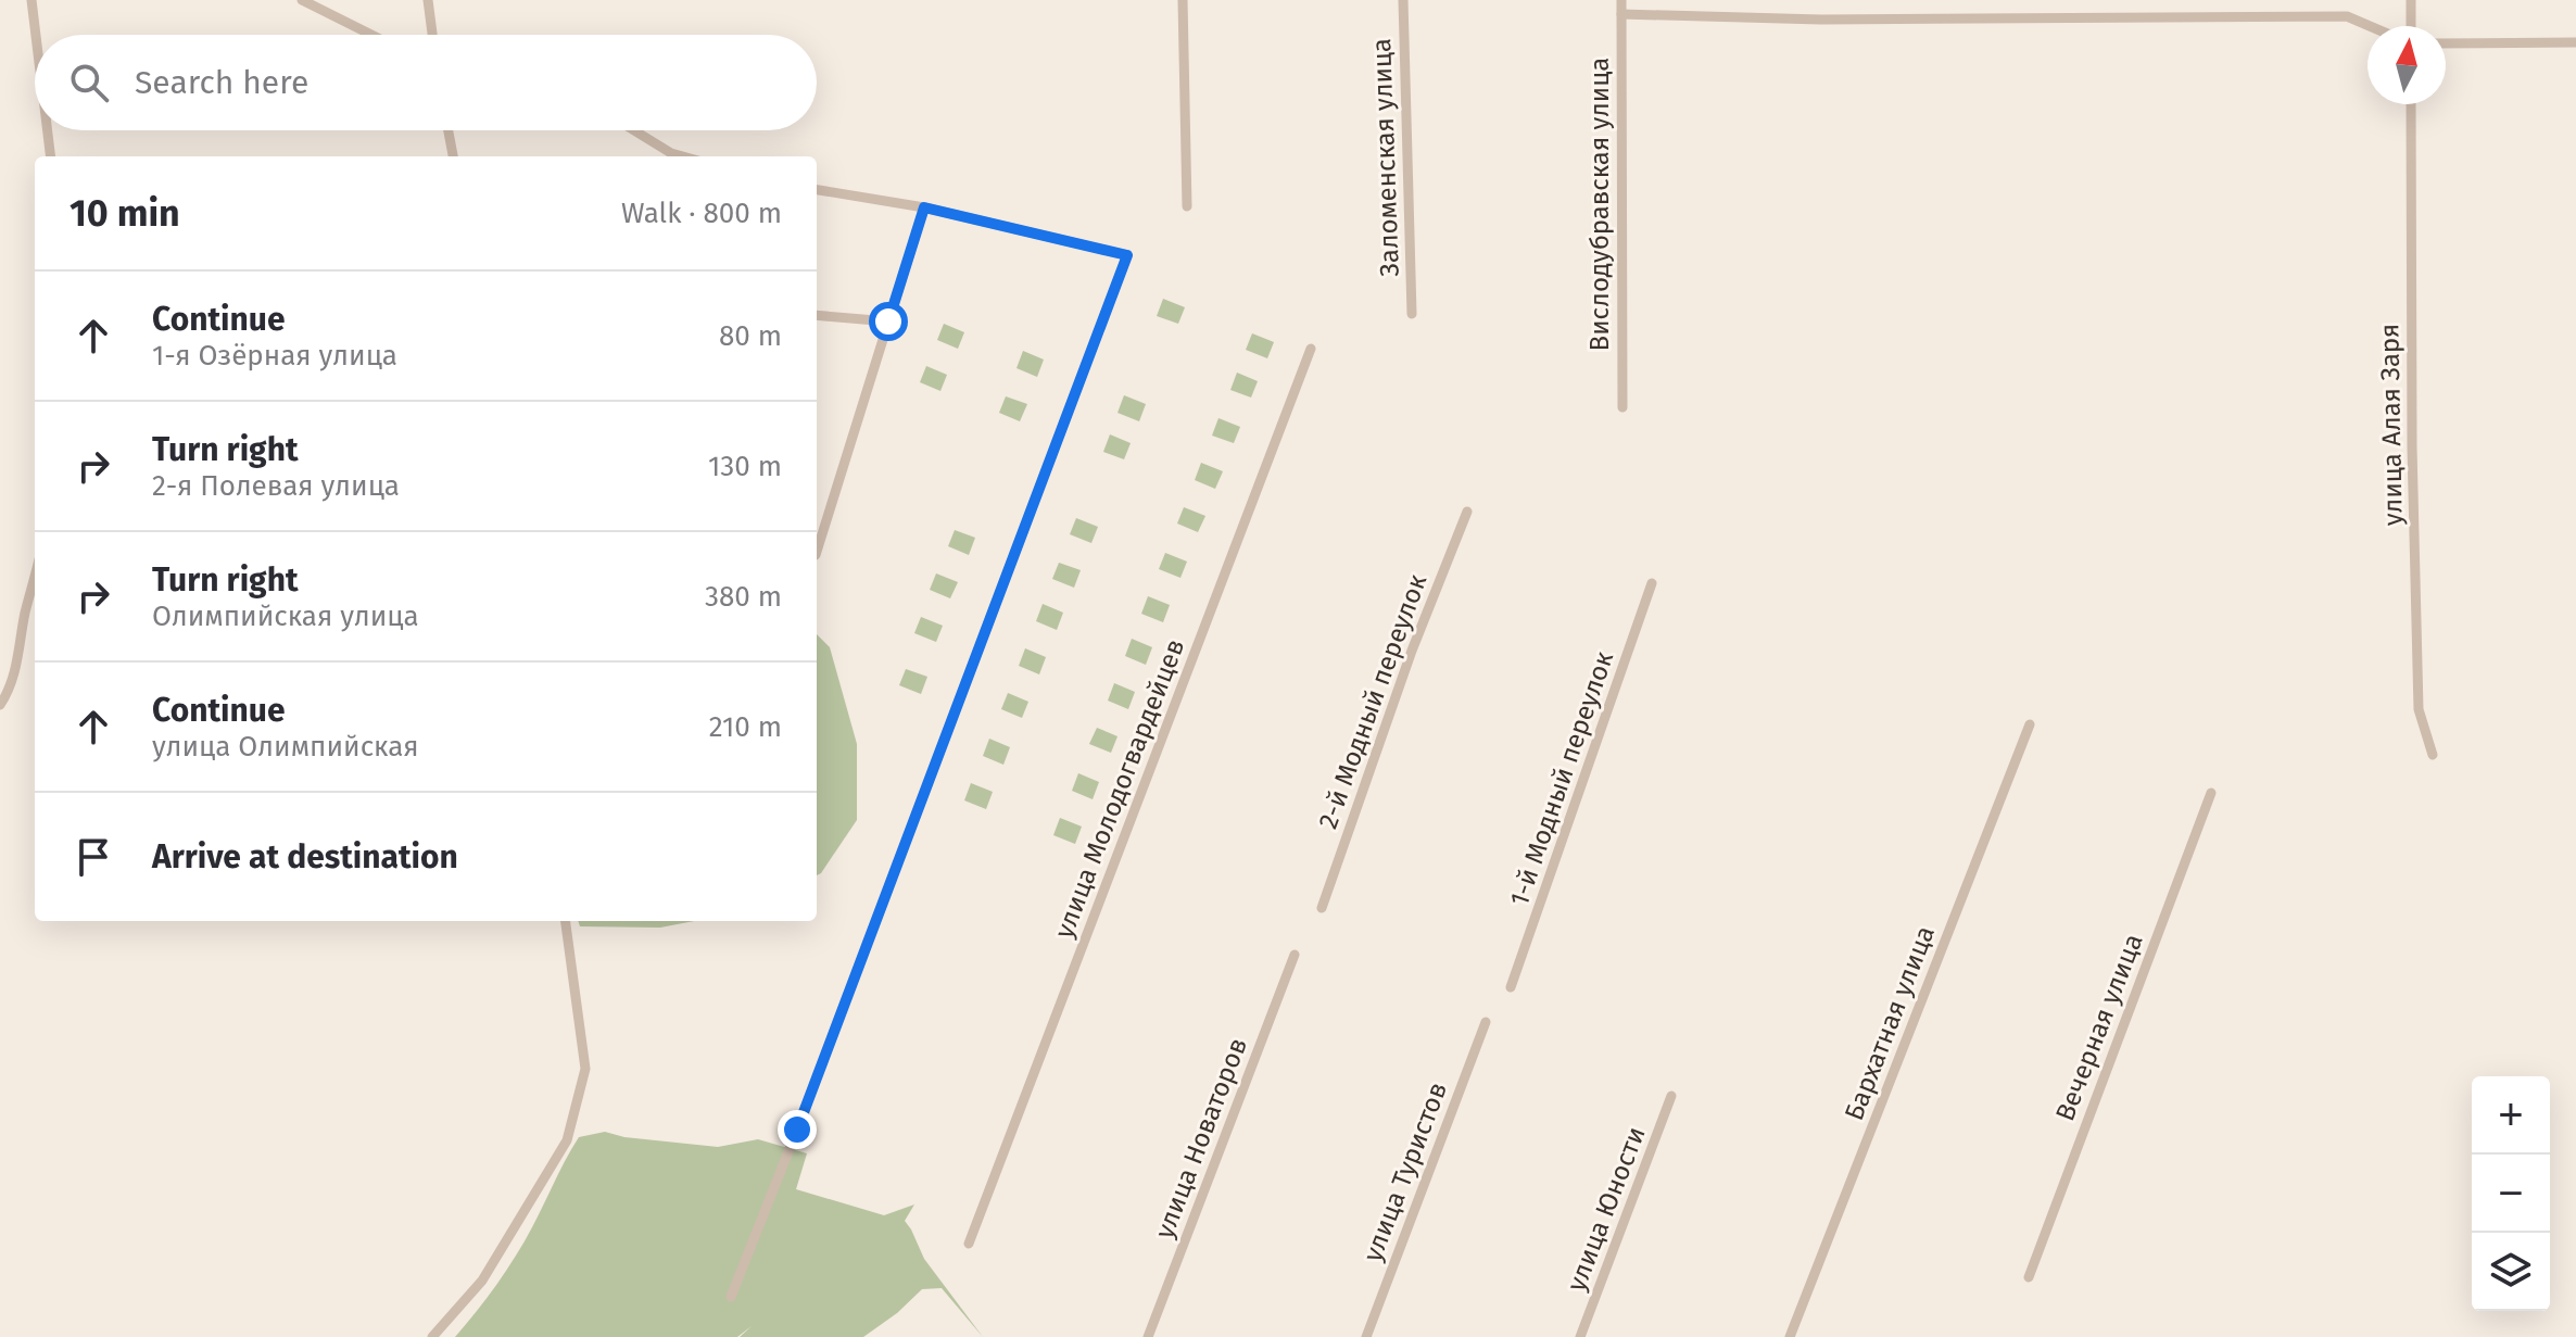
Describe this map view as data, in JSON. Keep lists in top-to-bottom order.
{
  "streets": {
    "street": [
      "Заломенская улица",
      "Вислодубравская улица",
      "улица Алая Заря",
      "2-й Модный переулок",
      "1-й Модный переулок",
      "улица Молодогвардейцев",
      "Бархатная улица",
      "Вечерная улица",
      "улица Новаторов",
      "улица Туристов",
      "улица Юности"
    ]
  },
  "north": "top",
  "page": {
    "search": "Search here",
    "heading": ["10 min", "Walk · 800 m"],
    "list": [
      ["Continue", "1-я Озёрная улица", "80 m"],
      ["Turn right", "2-я Полевая улица", "130 m"],
      ["Turn right", "Олимпийская улица", "380 m"],
      ["Continue", "улица Олимпийская", "210 m"],
      "Arrive at destination"
    ],
    "map_buttons": ["+", "−"]
  }
}
